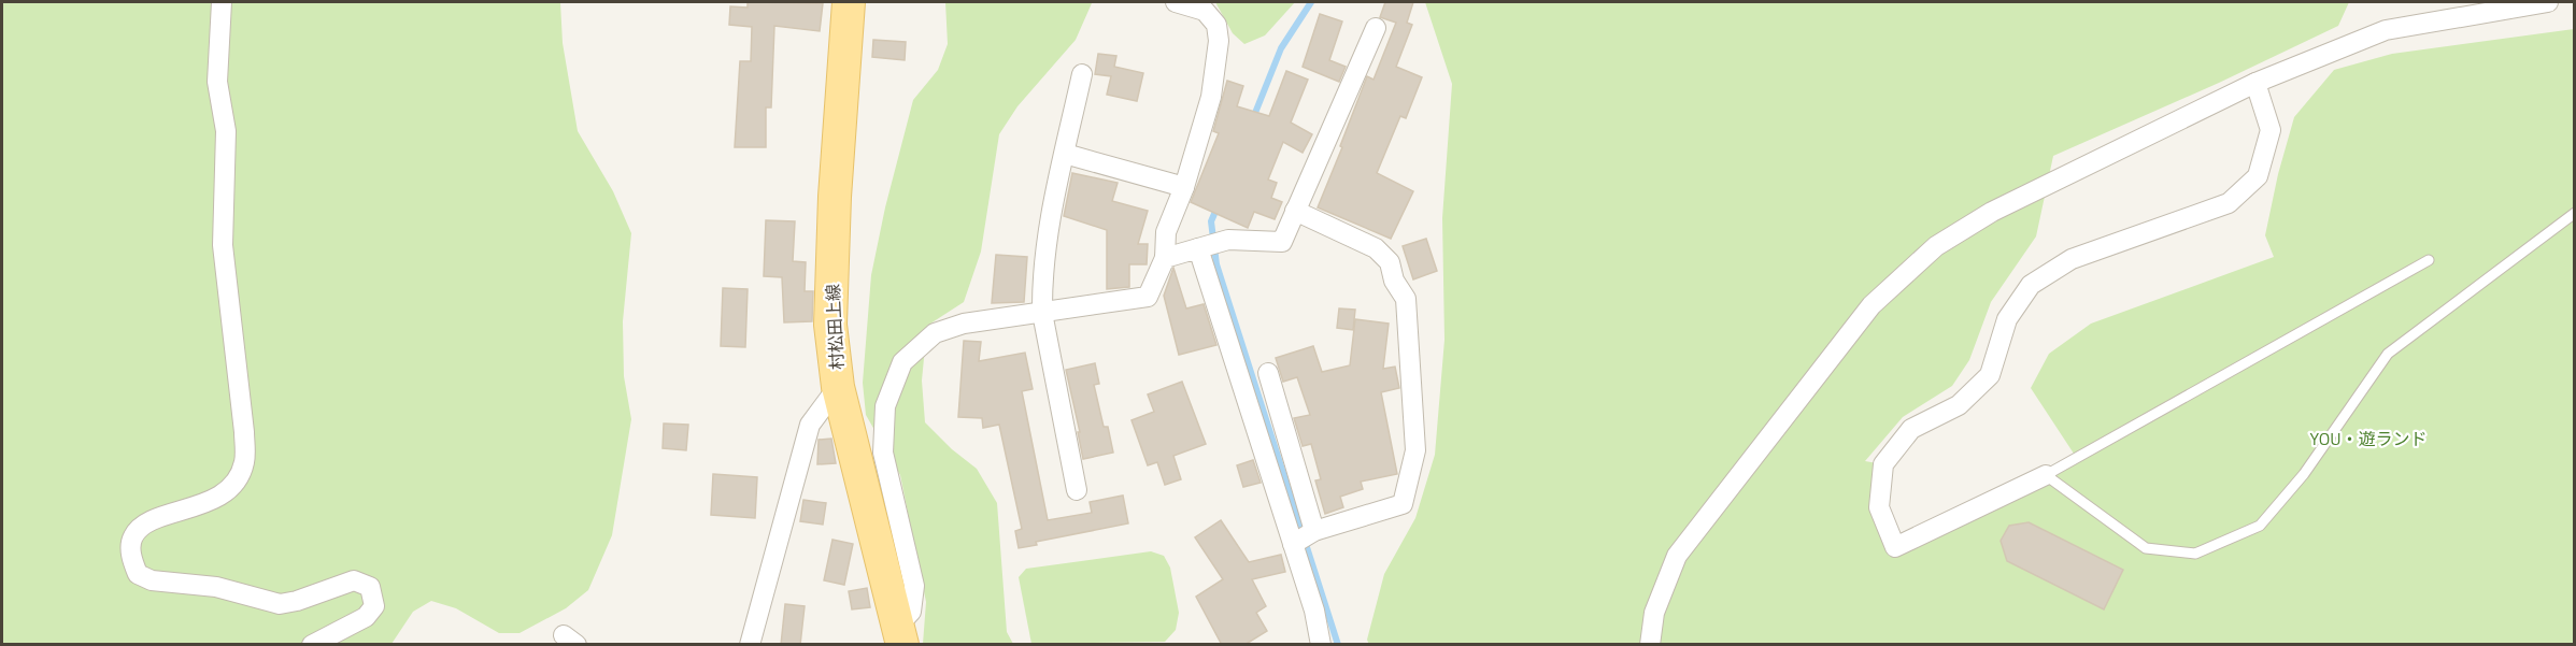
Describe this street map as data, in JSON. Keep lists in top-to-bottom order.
{
  "streets": {
    "main road": ["村松田上線"]
  },
  "parks": ["YOU・遊ランド"]
}
